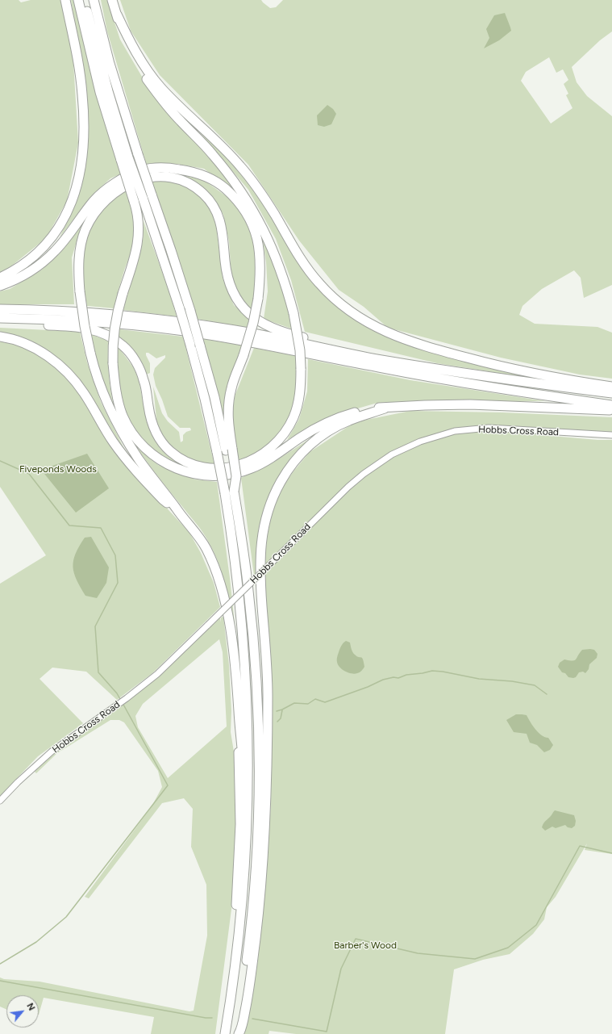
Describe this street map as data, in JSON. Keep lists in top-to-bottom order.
{
  "streets": {
    "street": ["Hobbs Cross Road"]
  },
  "parks": ["Fiveponds Woods", "Barber's Wood"],
  "north": "top right"
}
